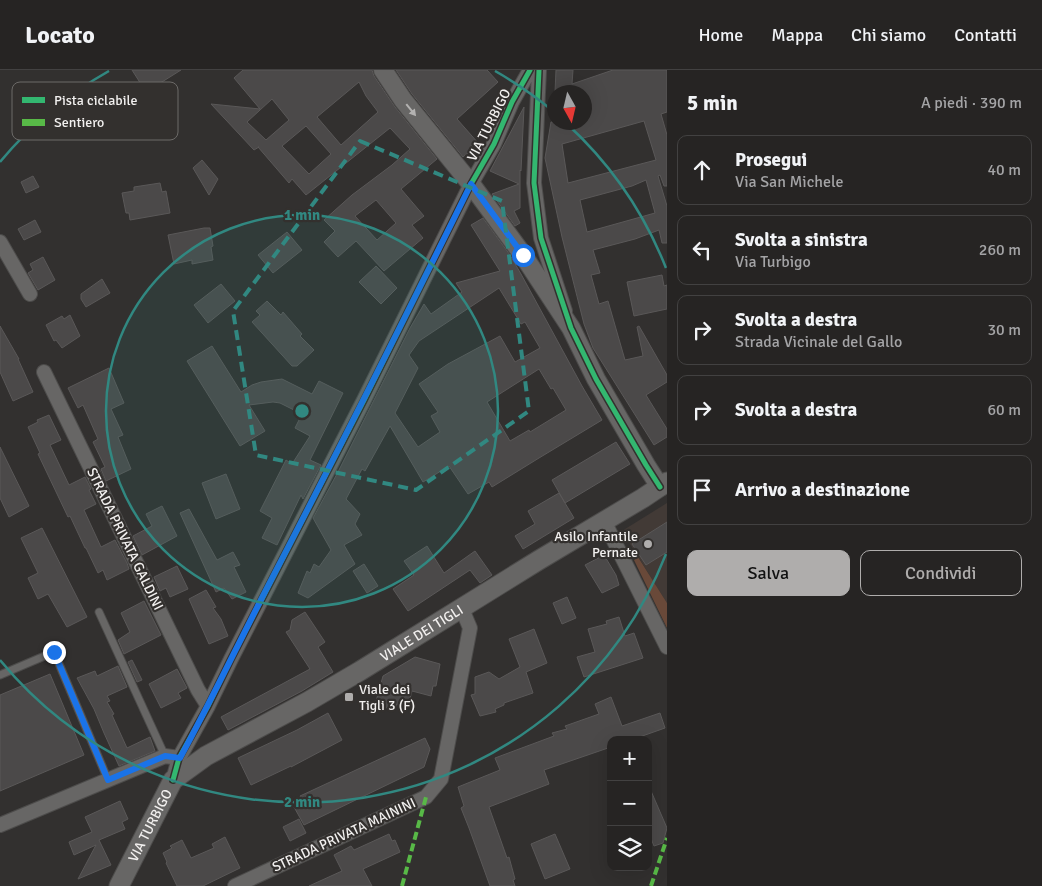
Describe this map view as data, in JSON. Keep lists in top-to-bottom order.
{
  "streets": {
    "main road": ["VIA TURBIGO", "VIALE DEI TIGLI"],
    "street": ["STRADA PRIVATA GALDINI", "STRADA PRIVATA MAININI"]
  },
  "crossings": [
    ["VIA TURBIGO", "STRADA PRIVATA GALDINI"],
    ["VIA TURBIGO", "VIALE DEI TIGLI"],
    ["VIALE DEI TIGLI", "STRADA PRIVATA MAININI"]
  ],
  "places": {
    "other": ["Asilo Infantile Pernate"],
    "transit": ["Viale dei Tigli 3 (F)"]
  },
  "legend": ["Pista ciclabile", "Sentiero"],
  "north": "bottom",
  "page": {
    "header": "Locato",
    "nav": [
      "Home",
      "Mappa",
      "Chi siamo",
      "Contatti"
    ],
    "heading": ["5 min", "A piedi · 390 m"],
    "list": [
      ["Prosegui", "Via San Michele", "40 m"],
      ["Svolta a sinistra", "Via Turbigo", "260 m"],
      ["Svolta a destra", "Strada Vicinale del Gallo", "30 m"],
      ["Svolta a destra", "60 m"],
      "Arrivo a destinazione"
    ],
    "buttons": ["Salva", "Condividi"],
    "map_buttons": ["+", "−"]
  },
  "rings": ["1 min", "2 min"]
}
